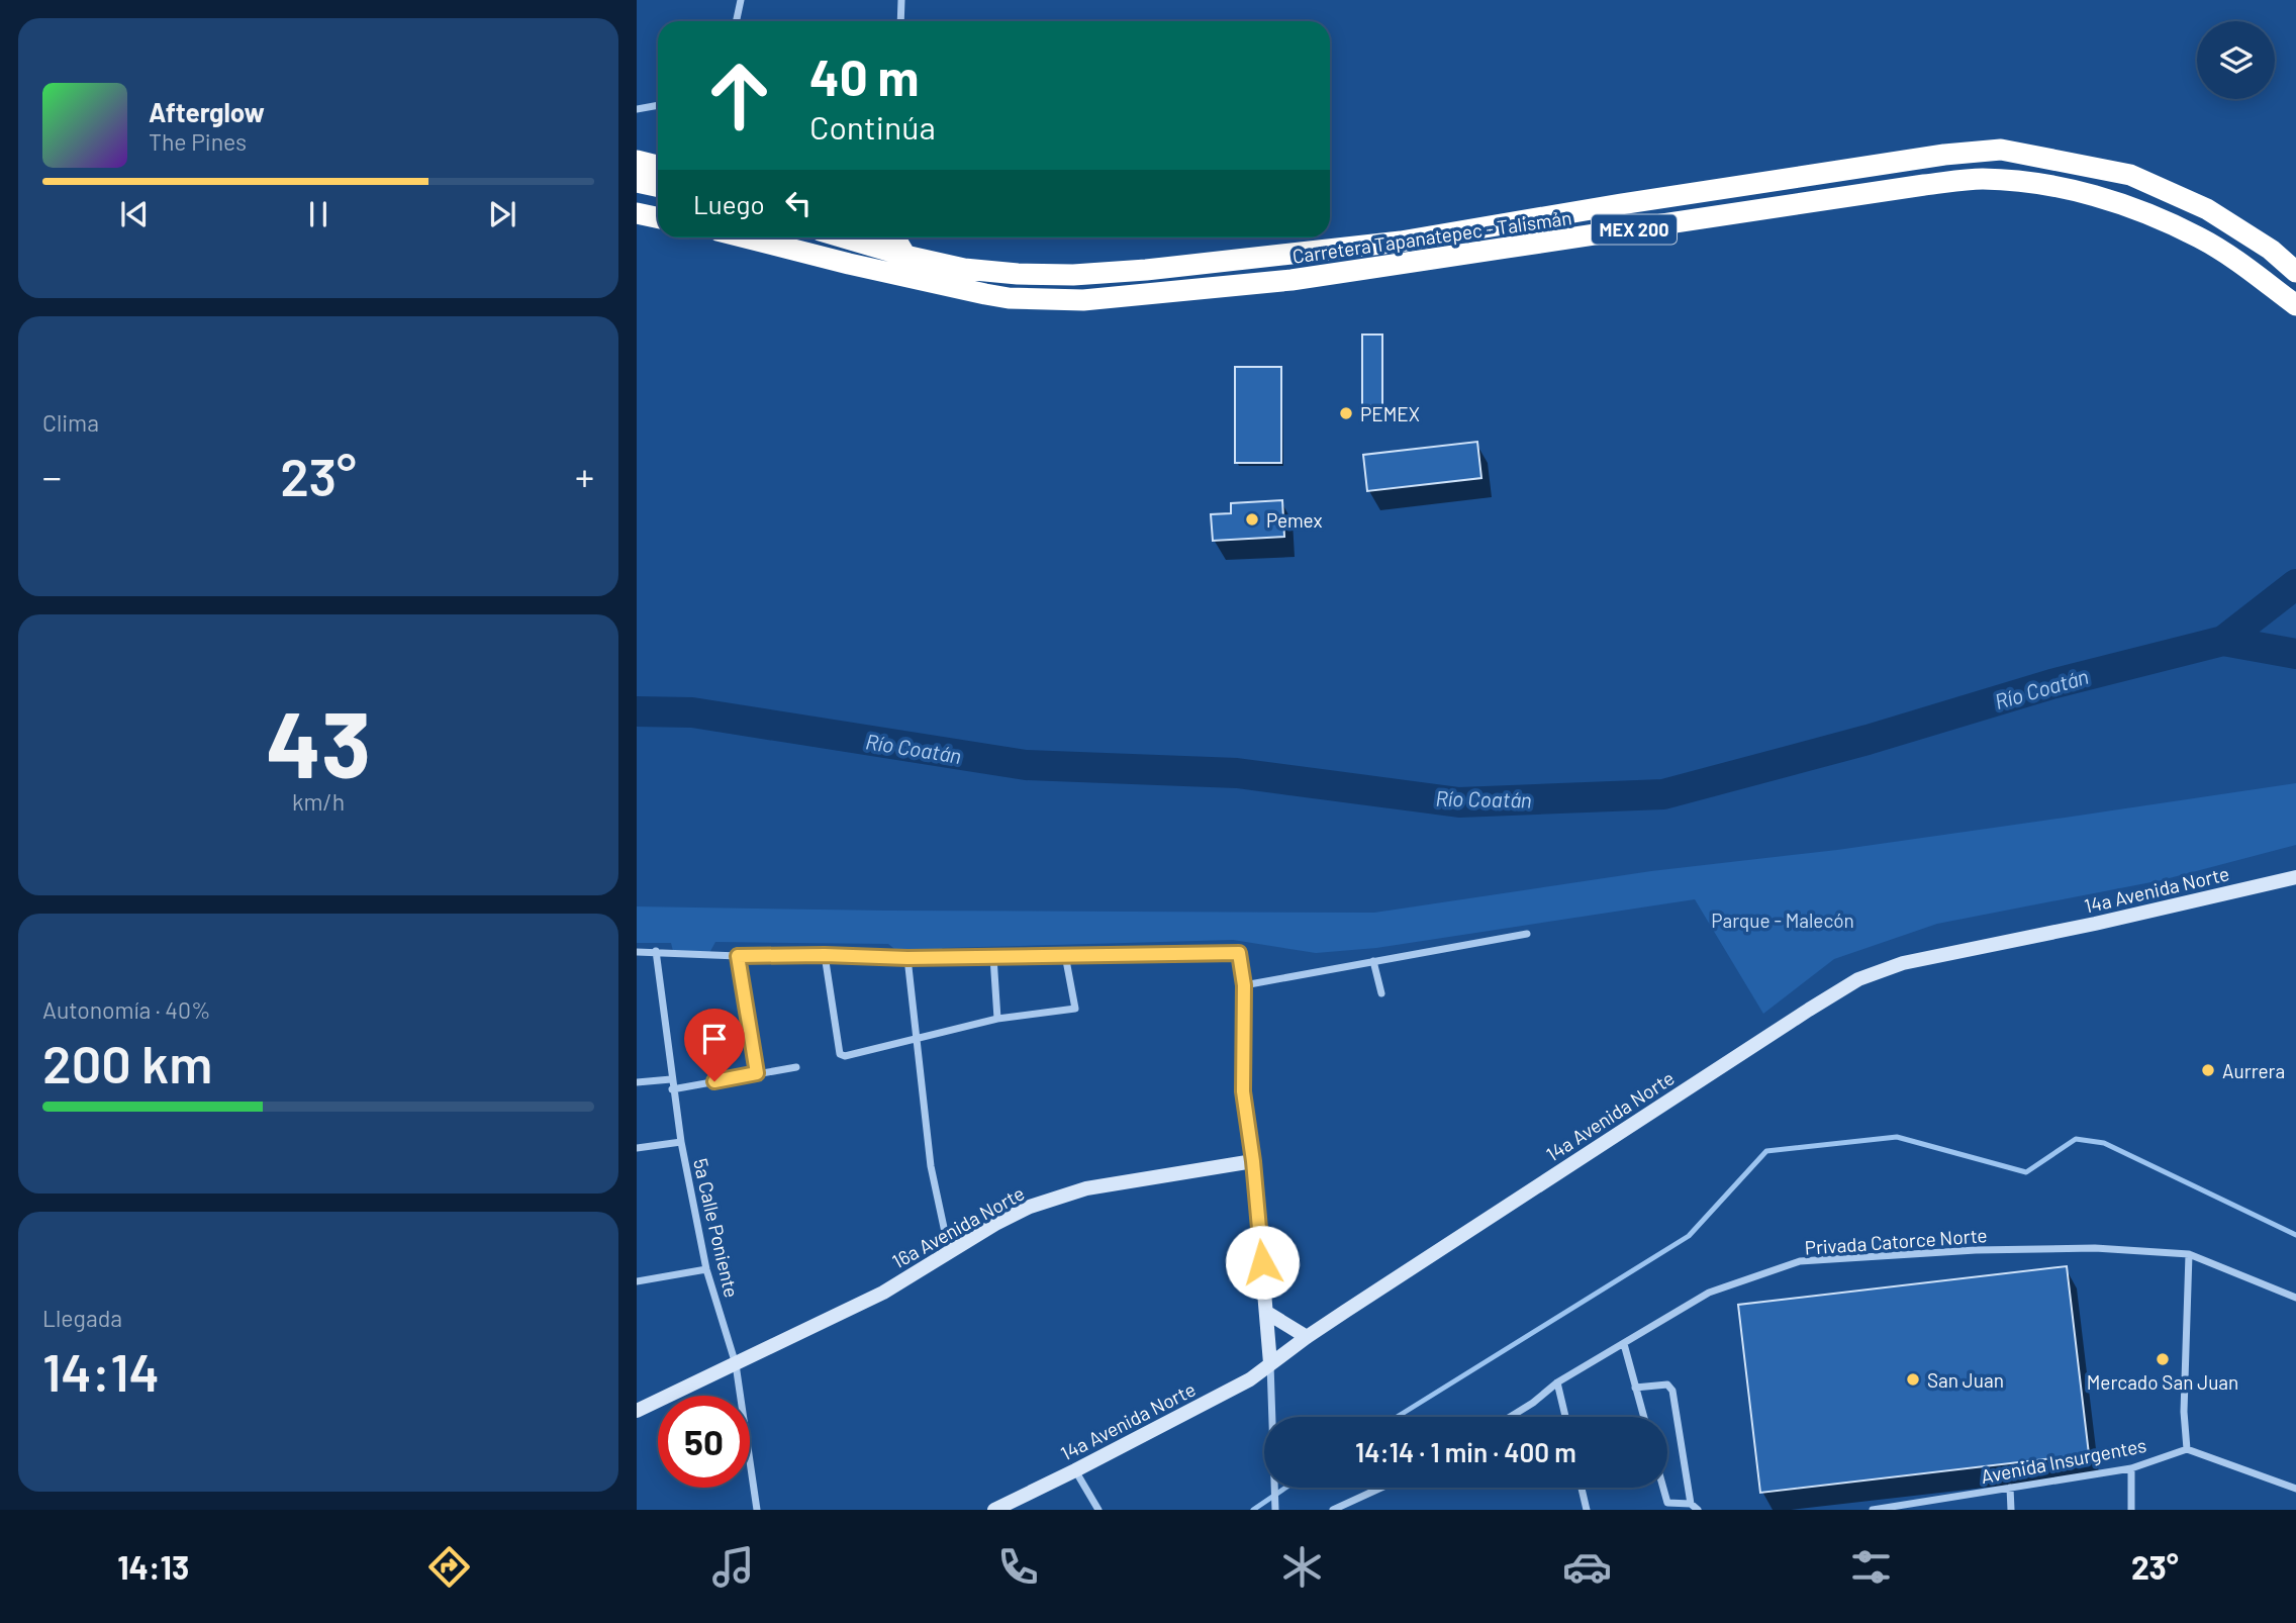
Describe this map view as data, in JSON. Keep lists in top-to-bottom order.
{
  "streets": {
    "highway": ["MEX 200", "Carretera Tapanatepec - Talismán"],
    "main road": ["14a Avenida Norte", "16a Avenida Norte"],
    "street": ["5a Calle Poniente", "Privada Catorce Norte", "Avenida Insurgentes"]
  },
  "crossings": [
    ["16a Avenida Norte", "5a Calle Poniente"]
  ],
  "water": ["Río Coatán"],
  "parks": ["Parque - Malecón"],
  "places": [
    "PEMEX",
    "Pemex",
    "Aurrera",
    "Mercado San Juan",
    "San Juan"
  ],
  "page": {
    "turn": ["40 m", "Continúa"],
    "song": ["Afterglow", "The Pines"],
    "then": "Luego",
    "tile": [
      "Clima",
      ["43", "km/h"],
      ["Autonomía · 40%", "200 km"],
      ["Llegada", "14:14"]
    ],
    "heat": ["−", "23°", "+"],
    "limit": "50",
    "trip": "14:14 · 1 min · 400 m",
    "tabs": ["14:13", "23°"]
  }
}
